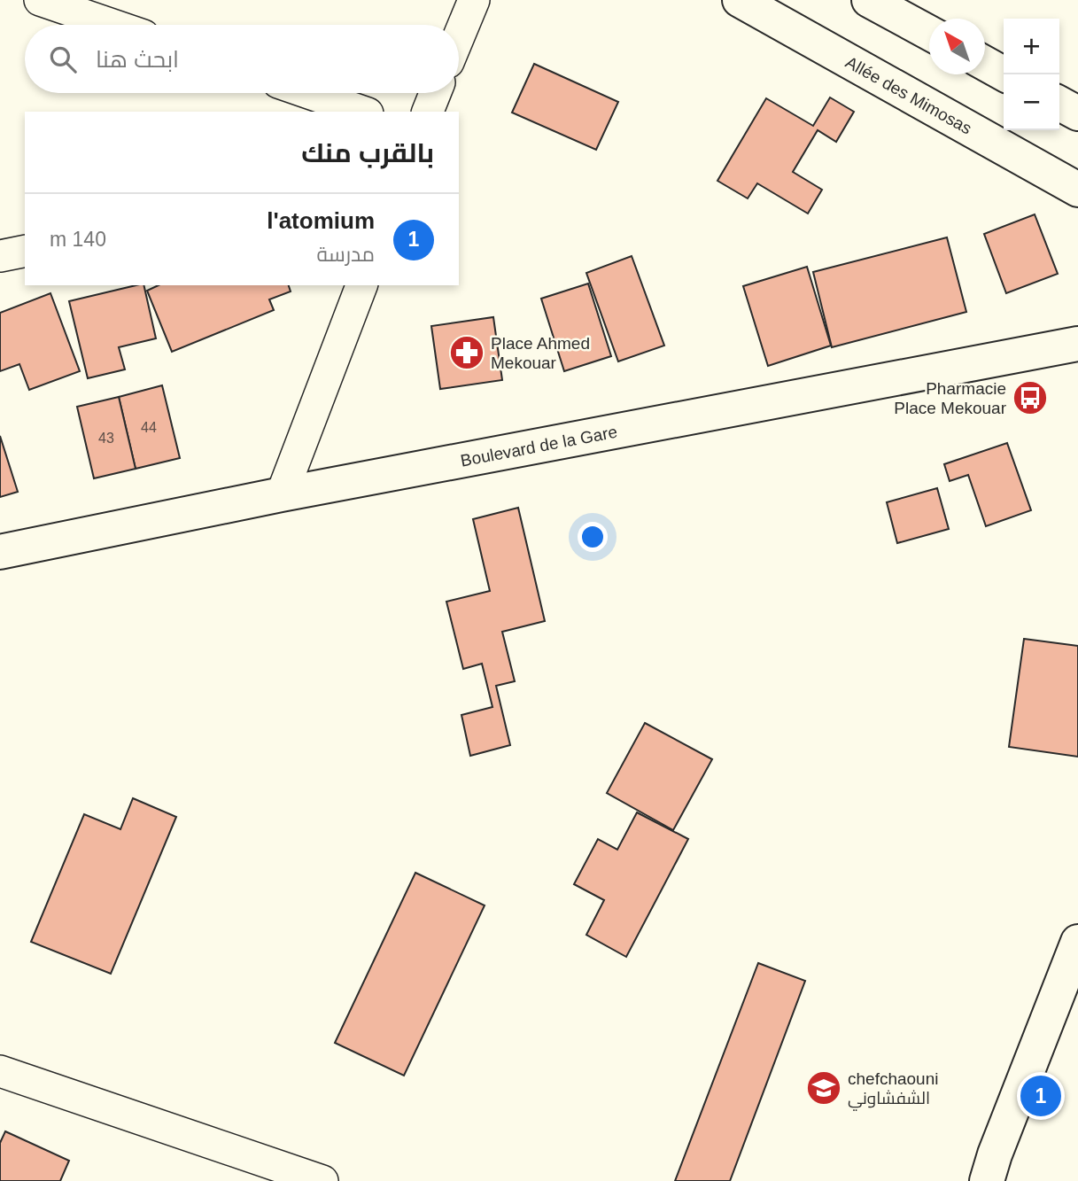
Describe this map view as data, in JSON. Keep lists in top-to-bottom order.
{
  "streets": {
    "street": ["Allée des Mimosas", "Boulevard de la Gare"]
  },
  "places": {
    "pharmacy": ["Place Ahmed Mekouar"],
    "bus stop": ["Pharmacie Place Mekouar"],
    "school or university": ["chefchaouni الشفشاوني"]
  },
  "house_numbers": ["44", "43"],
  "north": "top left",
  "page": {
    "map_buttons": ["+", "−"],
    "search": "ابحث هنا",
    "heading": "بالقرب منك",
    "list": [
      {
        "mark": "1",
        "name": "l'atomium",
        "note": "مدرسة",
        "value": "140 m"
      }
    ],
    "pins": "1"
  }
}
